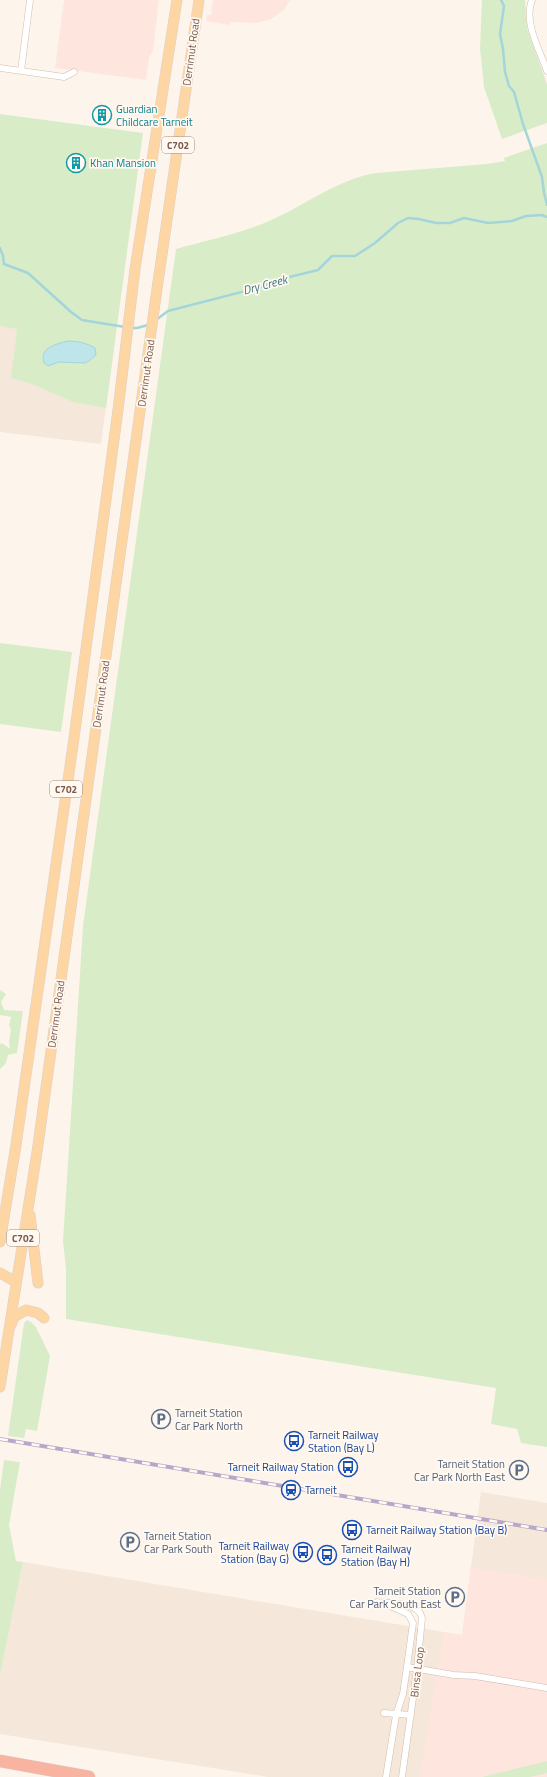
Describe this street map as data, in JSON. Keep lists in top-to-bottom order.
{
  "streets": {
    "main road": ["Derrimut Road", "C702"],
    "street": ["Binsa Loop"]
  },
  "water": ["Dry Creek"],
  "places": {
    "building": ["Guardian Childcare Tarneit", "Khan Mansion"],
    "parking": [
      "Tarneit Station Car Park North",
      "Tarneit Station Car Park North East",
      "Tarneit Station Car Park South",
      "Tarneit Station Car Park South East"
    ],
    "bus stop": [
      "Tarneit Railway Station (Bay L)",
      "Tarneit Railway Station",
      "Tarneit Railway Station (Bay B)",
      "Tarneit Railway Station (Bay G)",
      "Tarneit Railway Station (Bay H)"
    ],
    "station": ["Tarneit"]
  }
}
